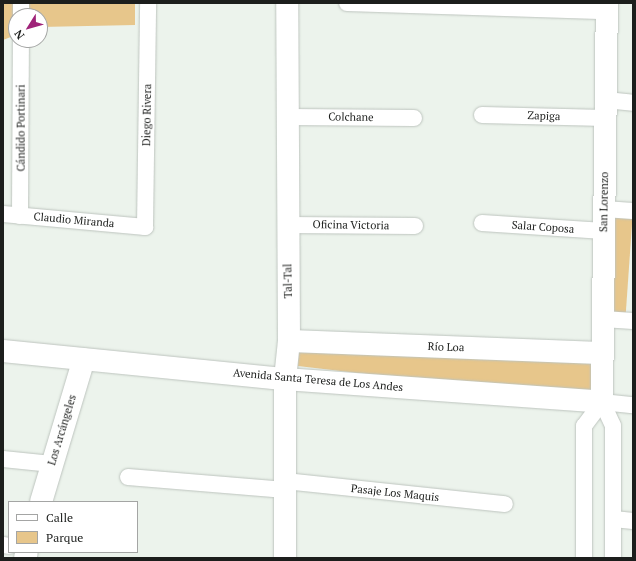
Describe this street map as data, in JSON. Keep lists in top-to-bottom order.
{
  "streets": {
    "street": [
      "Diego Rivera",
      "Zapiga",
      "Colchane",
      "Cándido Portinari",
      "San Lorenzo",
      "Claudio Miranda",
      "Oficina Victoria",
      "Salar Coposa",
      "Tal-Tal",
      "Río Loa",
      "Avenida Santa Teresa de Los Andes",
      "Los Arcángeles",
      "Pasaje Los Maquis"
    ]
  },
  "crossings": [
    ["Diego Rivera", "Claudio Miranda"],
    ["Zapiga", "San Lorenzo"],
    ["Colchane", "Tal-Tal"],
    ["Cándido Portinari", "Claudio Miranda"],
    ["San Lorenzo", "Salar Coposa"],
    ["San Lorenzo", "Río Loa"],
    ["San Lorenzo", "Avenida Santa Teresa de Los Andes"],
    ["Oficina Victoria", "Tal-Tal"],
    ["Tal-Tal", "Río Loa"],
    ["Tal-Tal", "Avenida Santa Teresa de Los Andes"],
    ["Tal-Tal", "Pasaje Los Maquis"],
    ["Avenida Santa Teresa de Los Andes", "Los Arcángeles"]
  ],
  "legend": ["Calle", "Parque"],
  "north": "bottom left"
}
